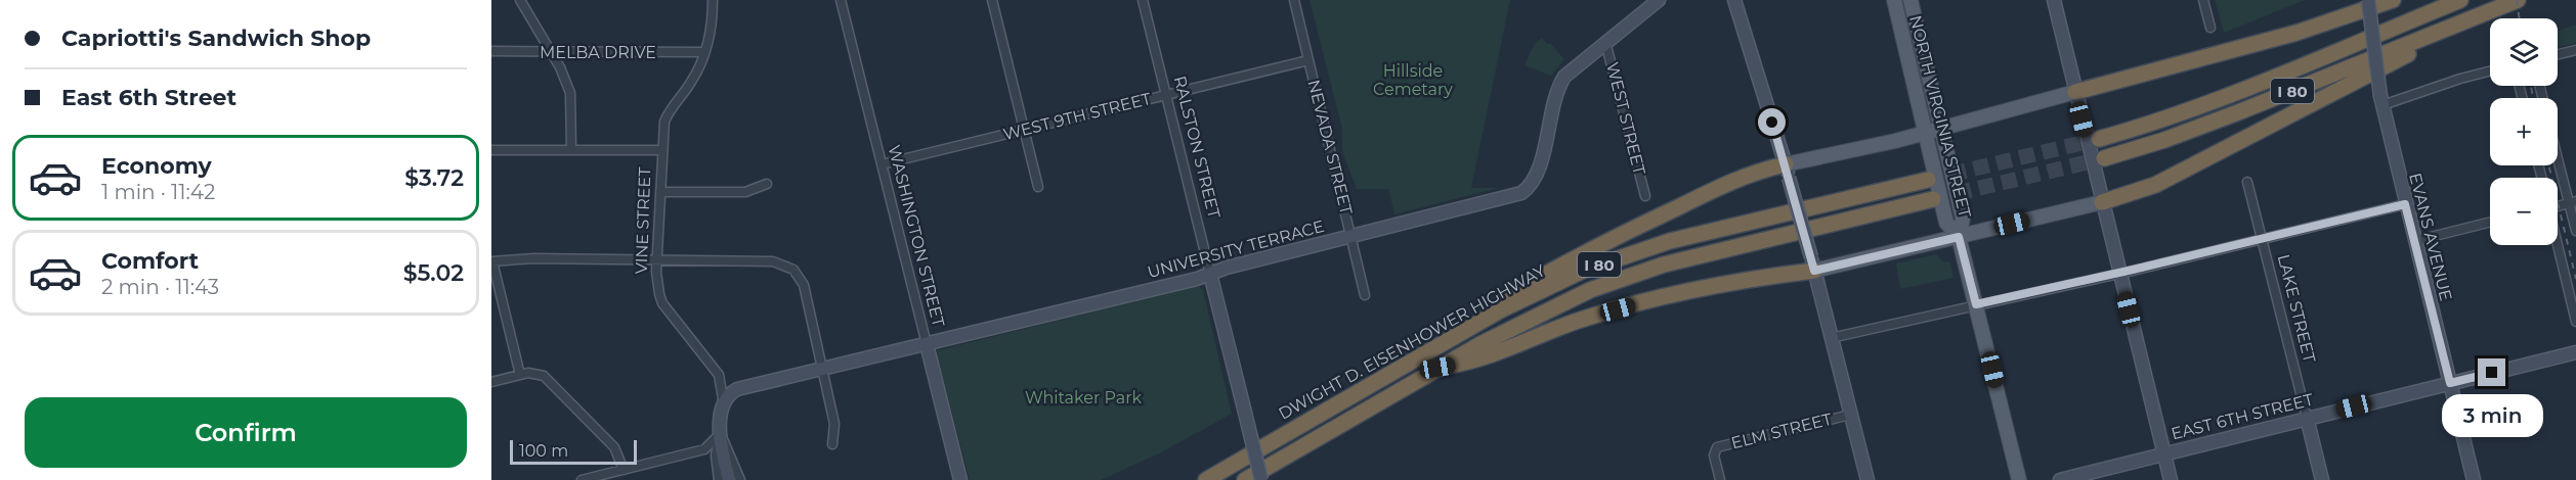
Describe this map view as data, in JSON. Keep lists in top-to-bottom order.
{
  "streets": {
    "highway": ["I 80", "DWIGHT D. EISENHOWER HIGHWAY"],
    "main road": ["NORTH VIRGINIA STREET"],
    "street": [
      "MELBA DRIVE",
      "WEST 9TH STREET",
      "WEST STREET",
      "RALSTON STREET",
      "NEVADA STREET",
      "VINE STREET",
      "WASHINGTON STREET",
      "EVANS AVENUE",
      "UNIVERSITY TERRACE",
      "LAKE STREET",
      "EAST 6TH STREET",
      "ELM STREET"
    ]
  },
  "crossings": [
    ["MELBA DRIVE", "VINE STREET"],
    ["WEST 9TH STREET", "RALSTON STREET"],
    ["WEST 9TH STREET", "NEVADA STREET"],
    ["WEST 9TH STREET", "WASHINGTON STREET"],
    ["WEST STREET", "UNIVERSITY TERRACE"],
    ["RALSTON STREET", "UNIVERSITY TERRACE"],
    ["NEVADA STREET", "UNIVERSITY TERRACE"],
    ["VINE STREET", "UNIVERSITY TERRACE"],
    ["WASHINGTON STREET", "UNIVERSITY TERRACE"],
    ["EVANS AVENUE", "EAST 6TH STREET"],
    ["LAKE STREET", "EAST 6TH STREET"]
  ],
  "parks": ["Hillside Cemetary", "Whitaker Park"],
  "scale_bar": "100 m",
  "page": {
    "banner": ["Capriotti's Sandwich Shop", "East 6th Street"],
    "map_buttons": ["+", "−"],
    "list": [
      {
        "name": "Economy",
        "note": "1 min · 11:42",
        "value": "$3.72"
      },
      {
        "name": "Comfort",
        "note": "2 min · 11:43",
        "value": "$5.02"
      }
    ],
    "buttons": "Confirm",
    "bubble": "3 min",
    "scale": "100 m"
  }
}
